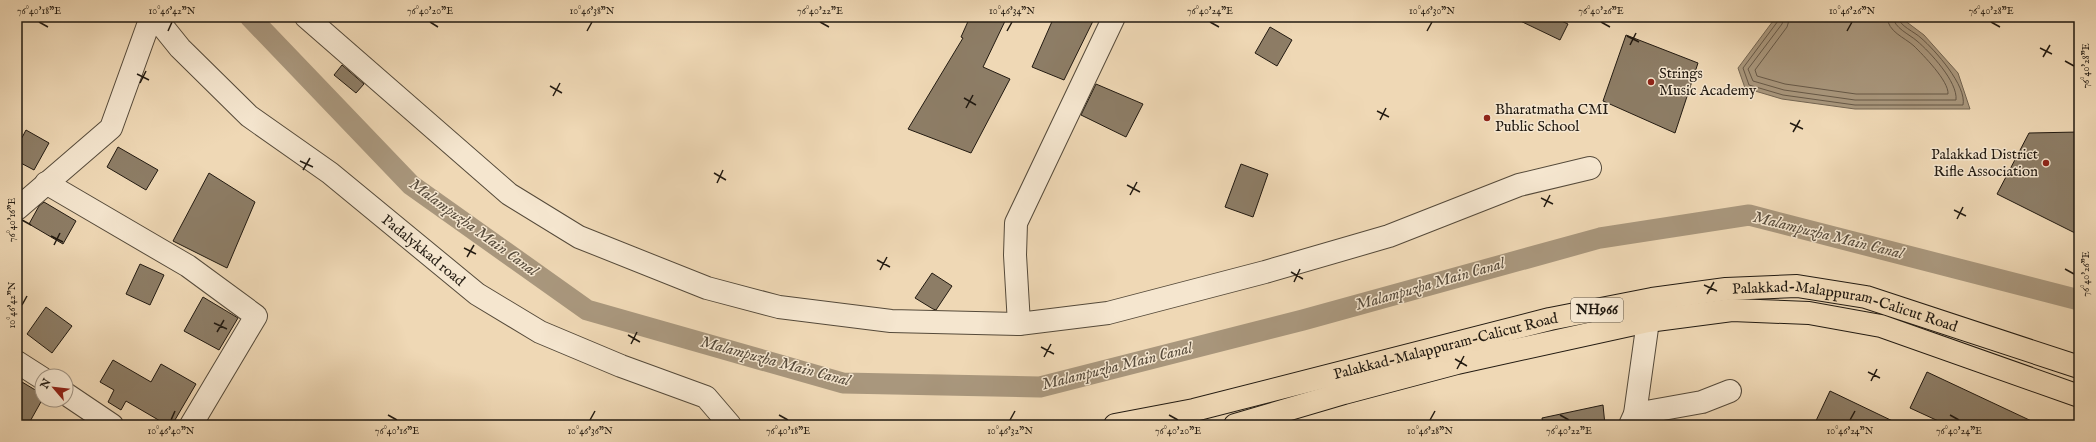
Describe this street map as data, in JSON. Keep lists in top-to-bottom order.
{
  "streets": {
    "highway": ["NH966", "Palakkad-Malappuram-Calicut Road"],
    "street": ["Padalykkad road"]
  },
  "water": ["Malampuzha Main Canal"],
  "places": ["Strings Music Academy", "Bharatmatha CMI Public School", "Palakkad District Rifle Association"],
  "north": "top left",
  "coordinates": [
    "76°40'18\"E",
    "10°46'42\"N",
    "76°40'20\"E",
    "10°46'38\"N",
    "76°40'22\"E",
    "10°46'34\"N",
    "76°40'24\"E",
    "10°46'30\"N",
    "76°40'26\"E",
    "10°46'26\"N",
    "76°40'28\"E",
    "76°40'16\"E",
    "10°46'40\"N",
    "10°46'36\"N",
    "10°46'32\"N",
    "10°46'28\"N",
    "10°46'24\"N"
  ]
}
